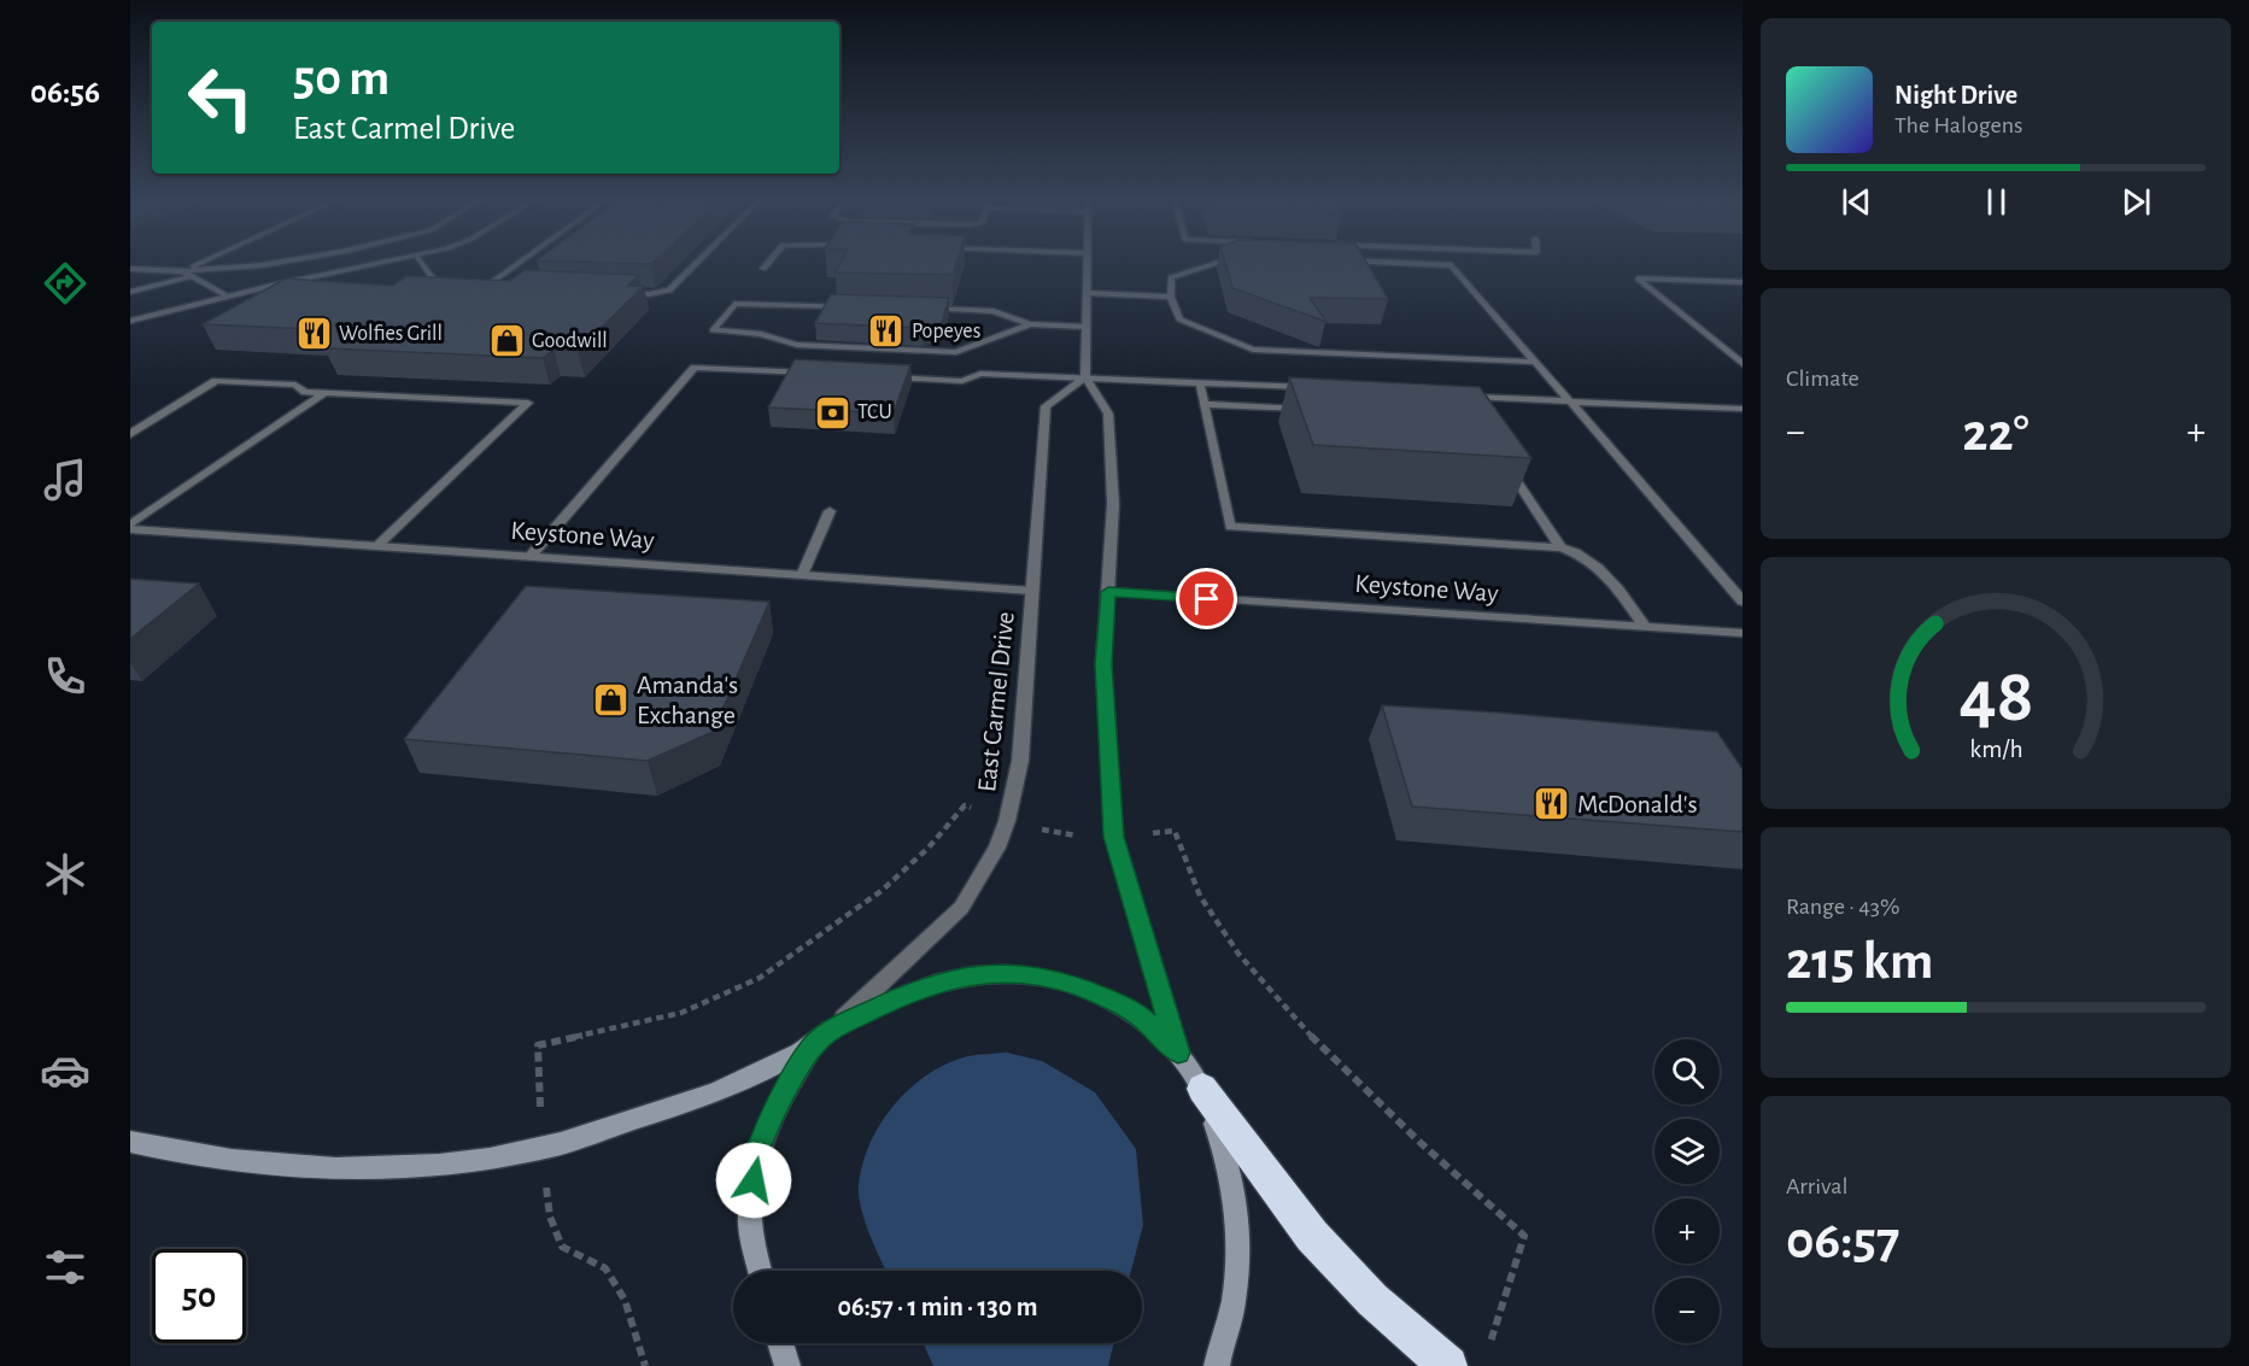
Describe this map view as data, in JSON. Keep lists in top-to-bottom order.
{
  "streets": {
    "street": ["Keystone Way", "East Carmel Drive"]
  },
  "crossings": [
    ["Keystone Way", "East Carmel Drive"]
  ],
  "places": {
    "restaurant": ["Popeyes", "Wolfies Grill", "McDonald's"],
    "shop": ["Goodwill", "Amanda's Exchange"],
    "bank": ["TCU"]
  },
  "page": {
    "tabs": "06:56",
    "turn": ["50 m", "East Carmel Drive"],
    "song": ["Night Drive", "The Halogens"],
    "tile": [
      "Climate",
      ["Range · 43%", "215 km"],
      ["Arrival", "06:57"]
    ],
    "heat": ["−", "22°", "+"],
    "map_buttons": ["+", "−"],
    "limit": "50",
    "trip": "06:57 · 1 min · 130 m",
    "gauge": ["48", "km/h"]
  }
}
